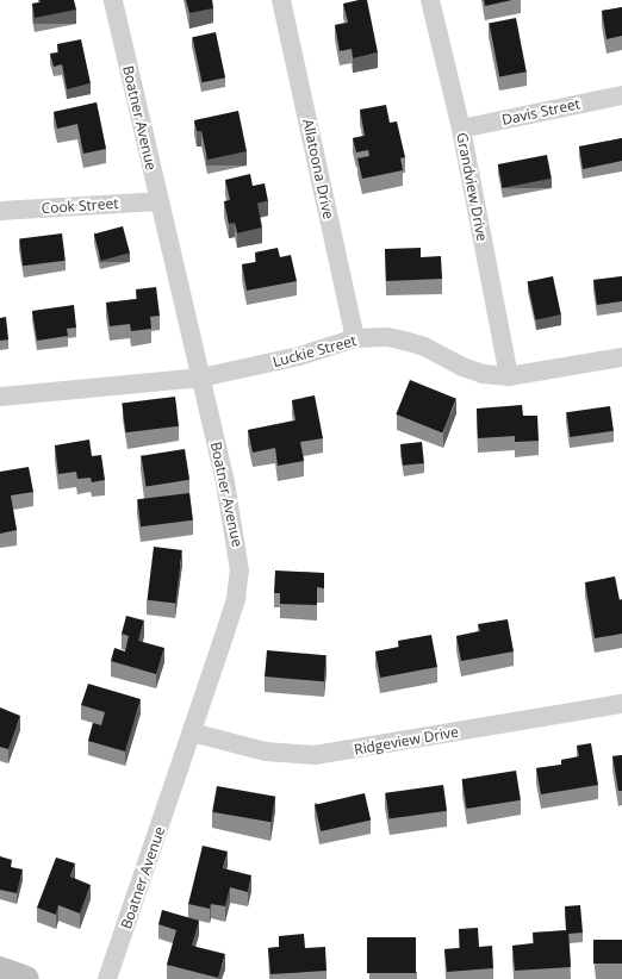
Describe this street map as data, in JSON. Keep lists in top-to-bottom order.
{
  "streets": {
    "street": [
      "Davis Street",
      "Boatner Avenue",
      "Allatoona Drive",
      "Grandview Drive",
      "Cook Street",
      "Luckie Street",
      "Ridgeview Drive"
    ]
  },
  "crossings": [
    ["Davis Street", "Grandview Drive"],
    ["Boatner Avenue", "Cook Street"],
    ["Boatner Avenue", "Luckie Street"],
    ["Boatner Avenue", "Ridgeview Drive"],
    ["Allatoona Drive", "Luckie Street"],
    ["Grandview Drive", "Luckie Street"]
  ]
}
